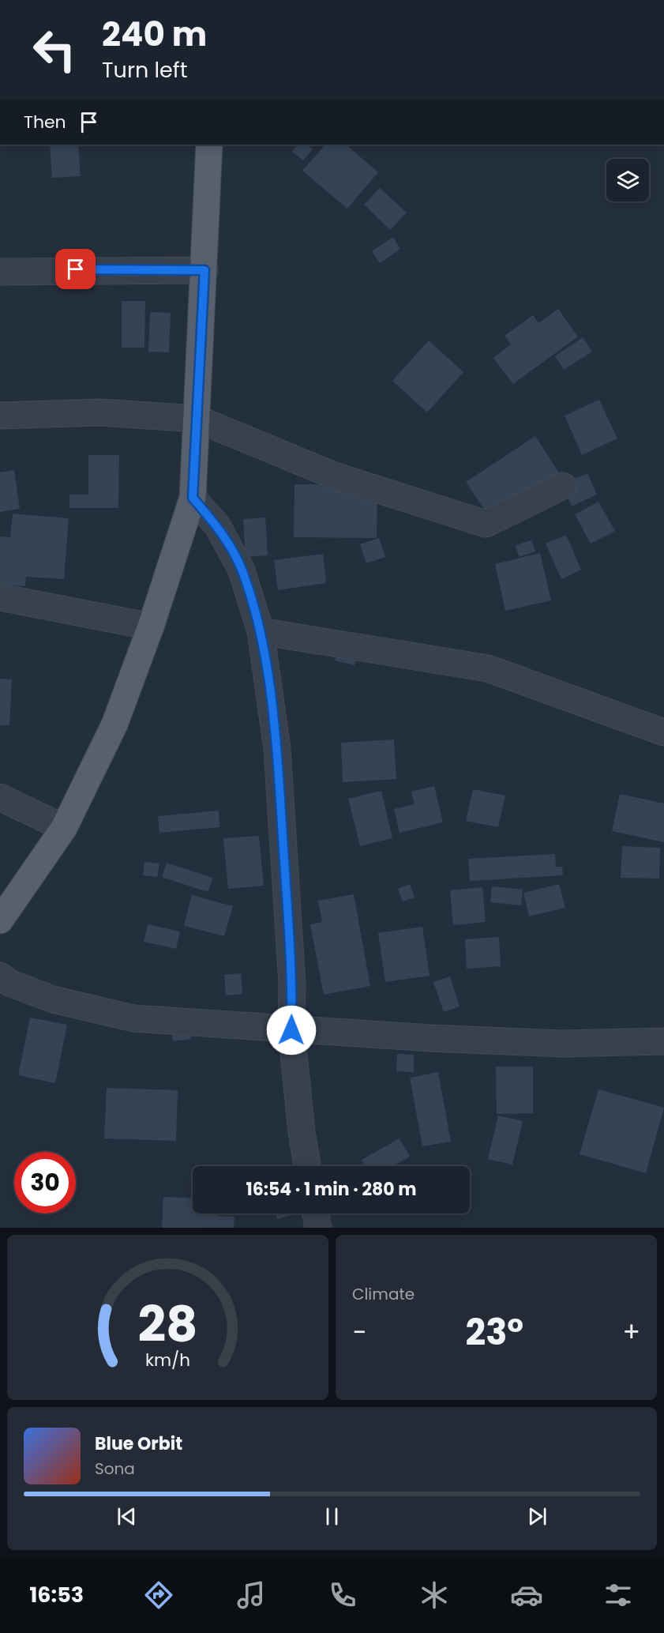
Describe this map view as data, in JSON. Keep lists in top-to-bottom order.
{
  "page": {
    "turn": ["240 m", "Turn left"],
    "then": "Then",
    "limit": "30",
    "trip": "16:54 · 1 min · 280 m",
    "tile": "Climate",
    "heat": ["−", "23°", "+"],
    "song": ["Blue Orbit", "Sona"],
    "tabs": "16:53",
    "gauge": ["28", "km/h"]
  }
}
